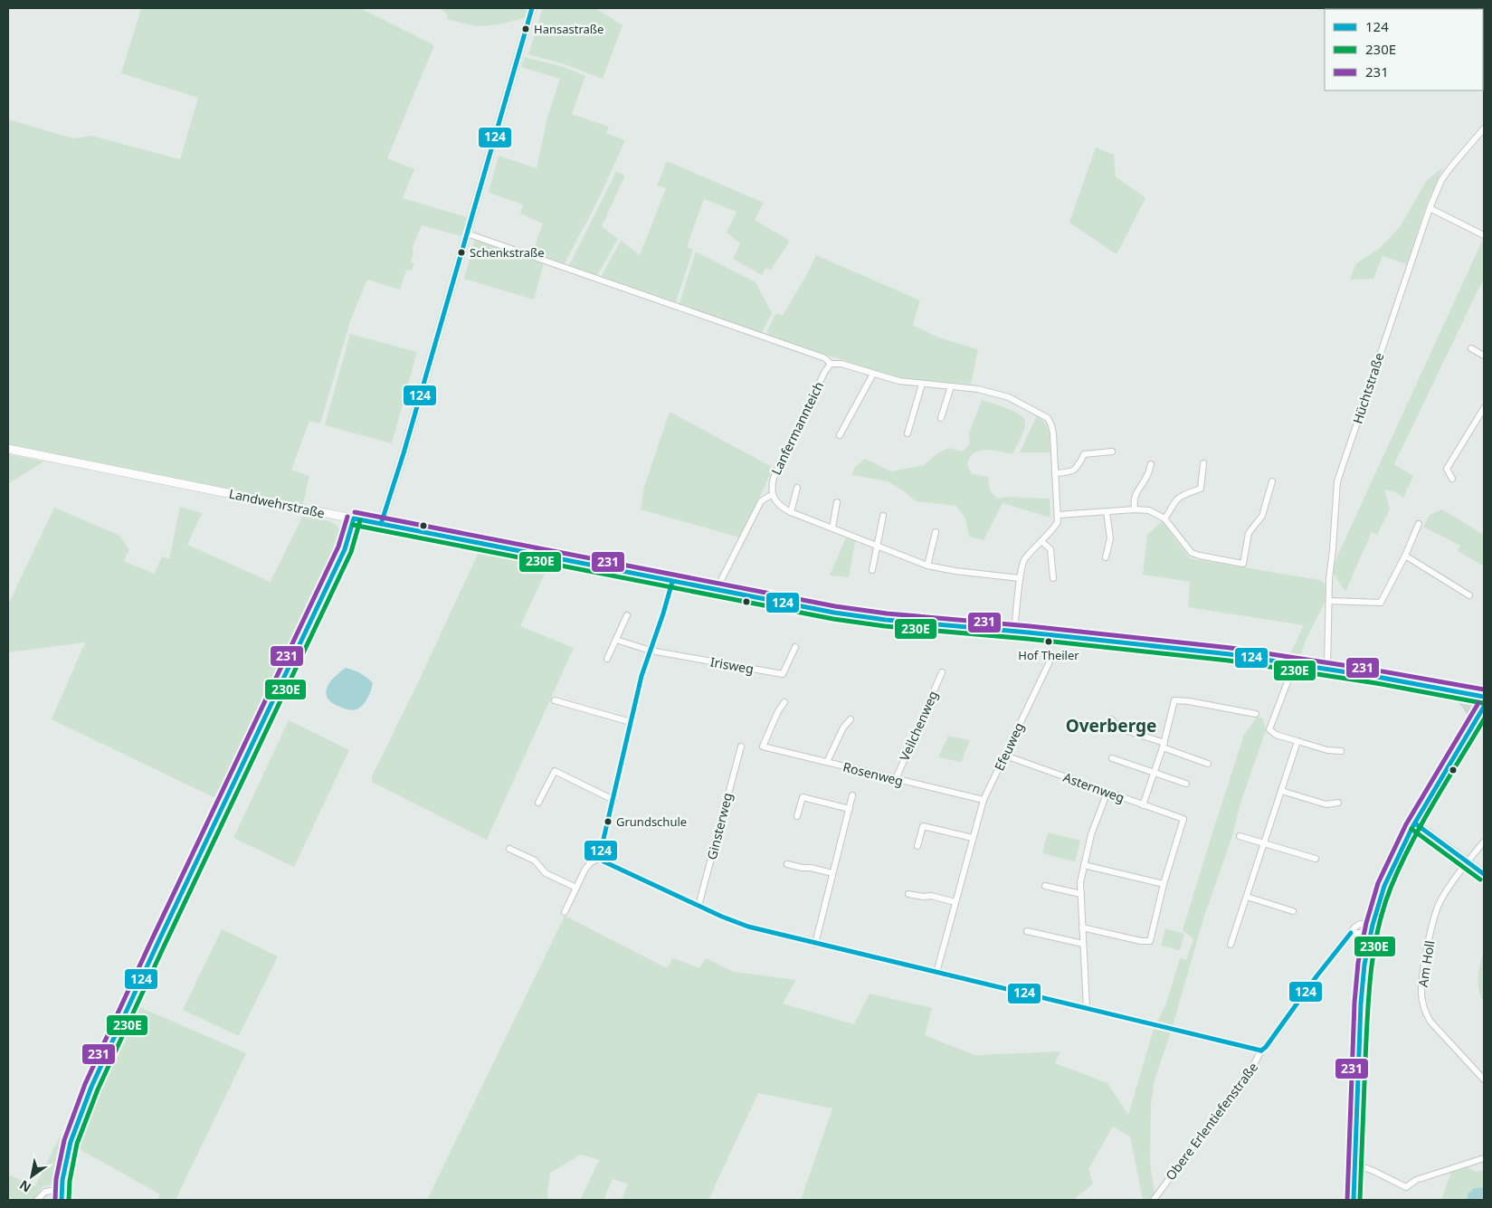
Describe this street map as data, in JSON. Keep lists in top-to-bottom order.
{
  "streets": {
    "main road": ["Landwehrstraße"],
    "street": [
      "Hüchtstraße",
      "Lanfermannteich",
      "Irisweg",
      "Veilchenweg",
      "Efeuweg",
      "Rosenweg",
      "Asternweg",
      "Ginsterweg",
      "Am Holl",
      "Obere Erlentiefenstraße"
    ]
  },
  "crossings": [
    ["Hüchtstraße", "Landwehrstraße"],
    ["Veilchenweg", "Rosenweg"],
    ["Efeuweg", "Rosenweg"],
    ["Efeuweg", "Asternweg"]
  ],
  "districts": ["Overberge"],
  "places": [
    "Hansastraße",
    "Schenkstraße",
    "Hof Theiler",
    "Grundschule"
  ],
  "lines": ["transit line 124", "transit line 231", "transit line 230E"],
  "legend": ["124", "230E", "231"],
  "north": "bottom left"
}
